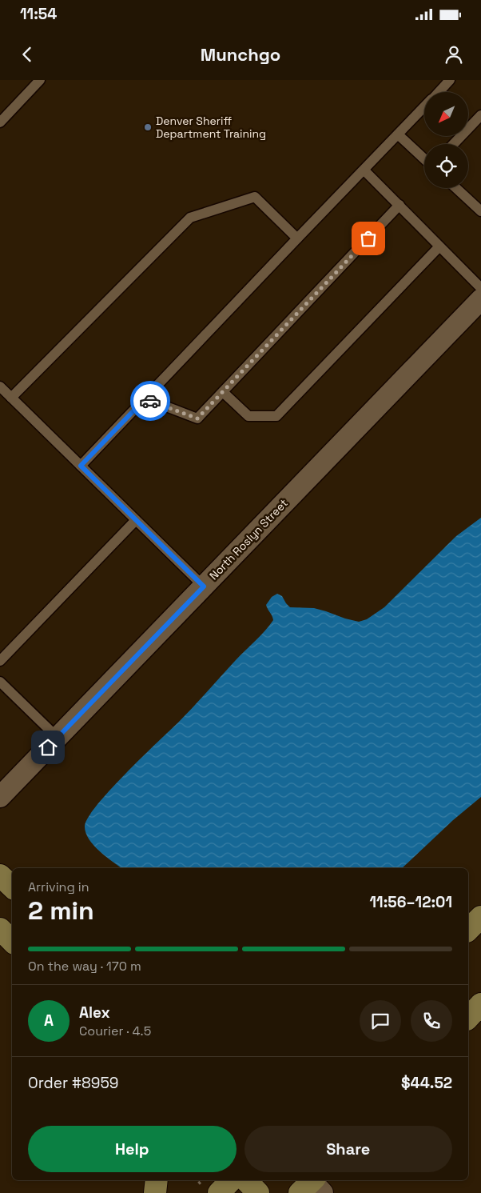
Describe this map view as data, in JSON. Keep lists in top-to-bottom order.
{
  "streets": {
    "street": ["North Roslyn Street"]
  },
  "places": ["Denver Sheriff Department Training"],
  "north": "bottom left",
  "page": {
    "status": "11:54",
    "header": "Munchgo",
    "heading": ["2 min", "Arriving in", "11:56–12:01"],
    "panel": [
      "Alex",
      "Courier · 4.5",
      "Order #8959",
      "$44.52"
    ],
    "bar": "On the way · 170 m",
    "round": "A",
    "buttons": ["Help", "Share"]
  }
}
